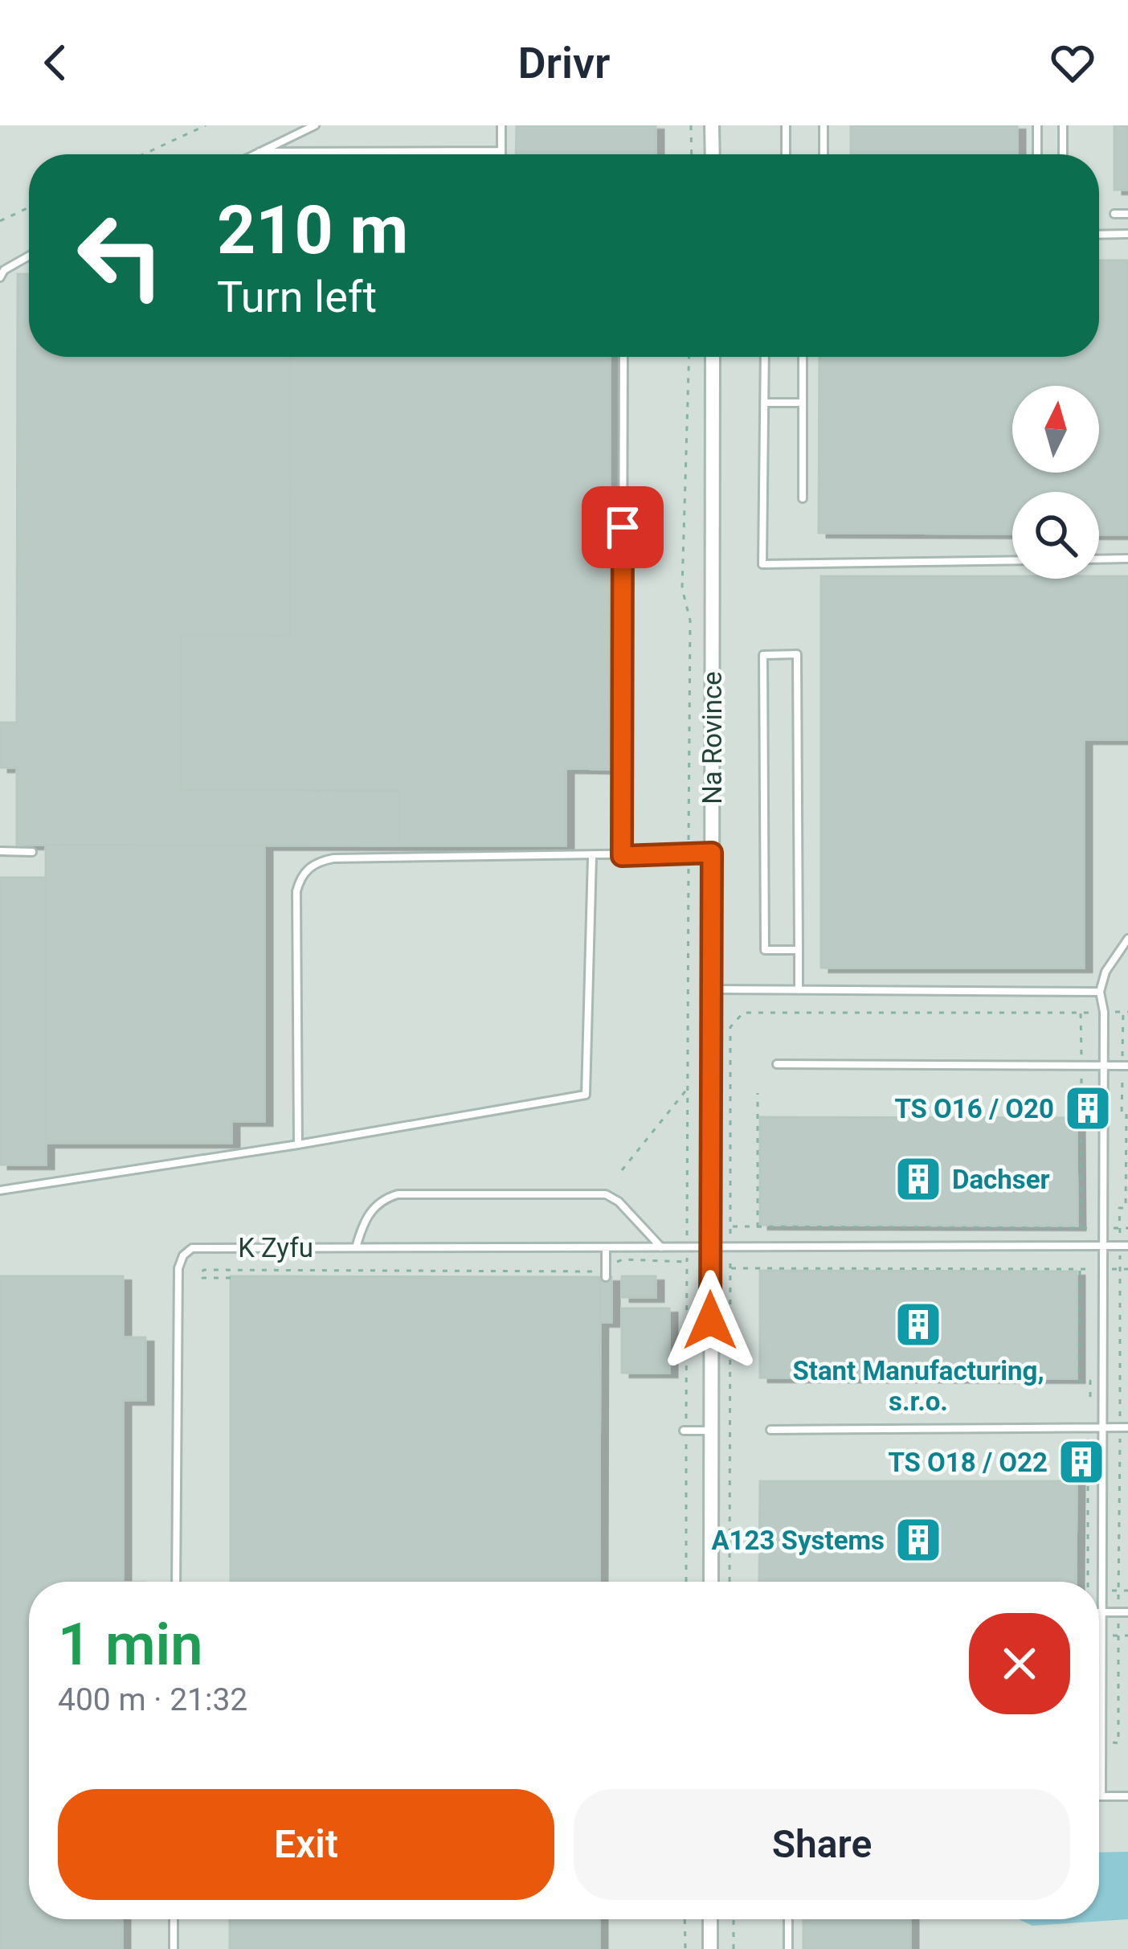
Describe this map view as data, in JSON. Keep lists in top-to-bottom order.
{
  "streets": {
    "street": ["Na Rovince"],
    "lane": ["K Zyfu"]
  },
  "crossings": [
    ["Na Rovince", "K Zyfu"]
  ],
  "places": {
    "building": [
      "TS O16 / O20",
      "Dachser",
      "Stant Manufacturing, s.r.o.",
      "TS O18 / O22",
      "A123 Systems"
    ]
  },
  "north": "top",
  "page": {
    "header": "Drivr",
    "turn": ["210 m", "Turn left"],
    "heading": ["1 min", "400 m · 21:32"],
    "buttons": ["Exit", "Share"]
  }
}
